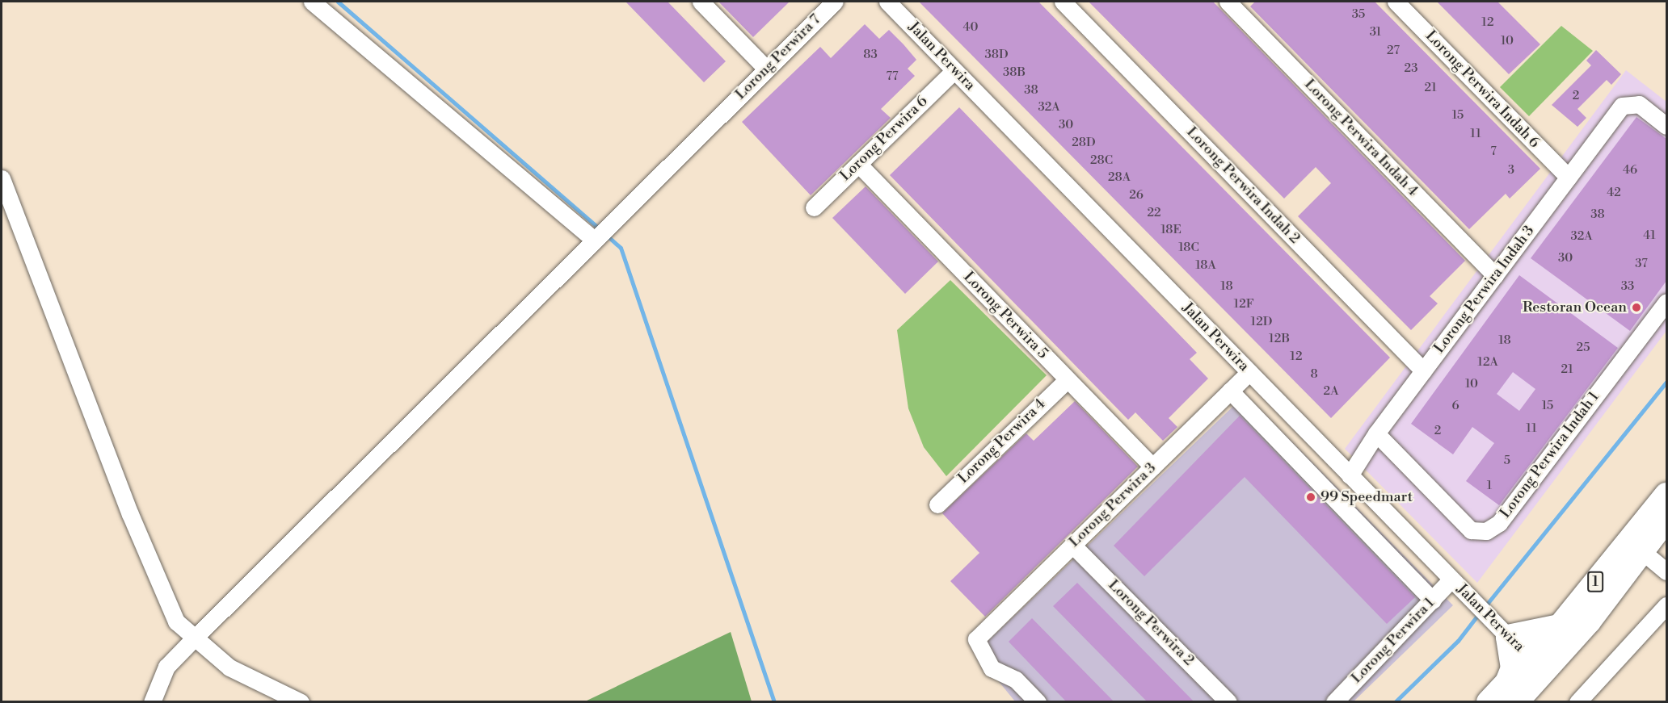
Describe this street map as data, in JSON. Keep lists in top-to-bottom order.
{
  "streets": {
    "highway": ["1"],
    "street": [
      "Jalan Perwira",
      "Lorong Perwira 7",
      "Lorong Perwira Indah 6",
      "Lorong Perwira Indah 4",
      "Lorong Perwira 6",
      "Lorong Perwira Indah 2",
      "Lorong Perwira Indah 3",
      "Lorong Perwira 5",
      "Lorong Perwira 4",
      "Lorong Perwira Indah 1",
      "Lorong Perwira 3",
      "Lorong Perwira 2",
      "Lorong Perwira 1"
    ]
  },
  "crossings": [
    ["Jalan Perwira", "Lorong Perwira 6"],
    ["Jalan Perwira", "Lorong Perwira Indah 3"],
    ["Jalan Perwira", "Lorong Perwira 3"],
    ["Jalan Perwira", "1"],
    ["Jalan Perwira", "Lorong Perwira 1"],
    ["Lorong Perwira Indah 6", "Lorong Perwira Indah 3"],
    ["Lorong Perwira Indah 4", "Lorong Perwira Indah 3"],
    ["Lorong Perwira 6", "Lorong Perwira 5"],
    ["Lorong Perwira Indah 2", "Lorong Perwira Indah 3"],
    ["Lorong Perwira Indah 3", "Lorong Perwira Indah 1"],
    ["Lorong Perwira 5", "Lorong Perwira 4"],
    ["Lorong Perwira 5", "Lorong Perwira 3"],
    ["Lorong Perwira 3", "Lorong Perwira 2"]
  ],
  "places": ["Restoran Ocean", "99 Speedmart"],
  "house_numbers": [
    "35",
    "12",
    "40",
    "31",
    "10",
    "27",
    "83",
    "38D",
    "23",
    "38B",
    "77",
    "21",
    "38",
    "2",
    "32A",
    "15",
    "30",
    "11",
    "28D",
    "7",
    "28C",
    "3",
    "46",
    "28A",
    "42",
    "26",
    "22",
    "38",
    "18E",
    "41",
    "32A",
    "18C",
    "30",
    "37",
    "18A",
    "18",
    "33",
    "12F",
    "12D",
    "12B",
    "18",
    "25",
    "12",
    "12A",
    "21",
    "8",
    "10",
    "2A",
    "6",
    "15",
    "11",
    "2",
    "5",
    "1"
  ]
}
